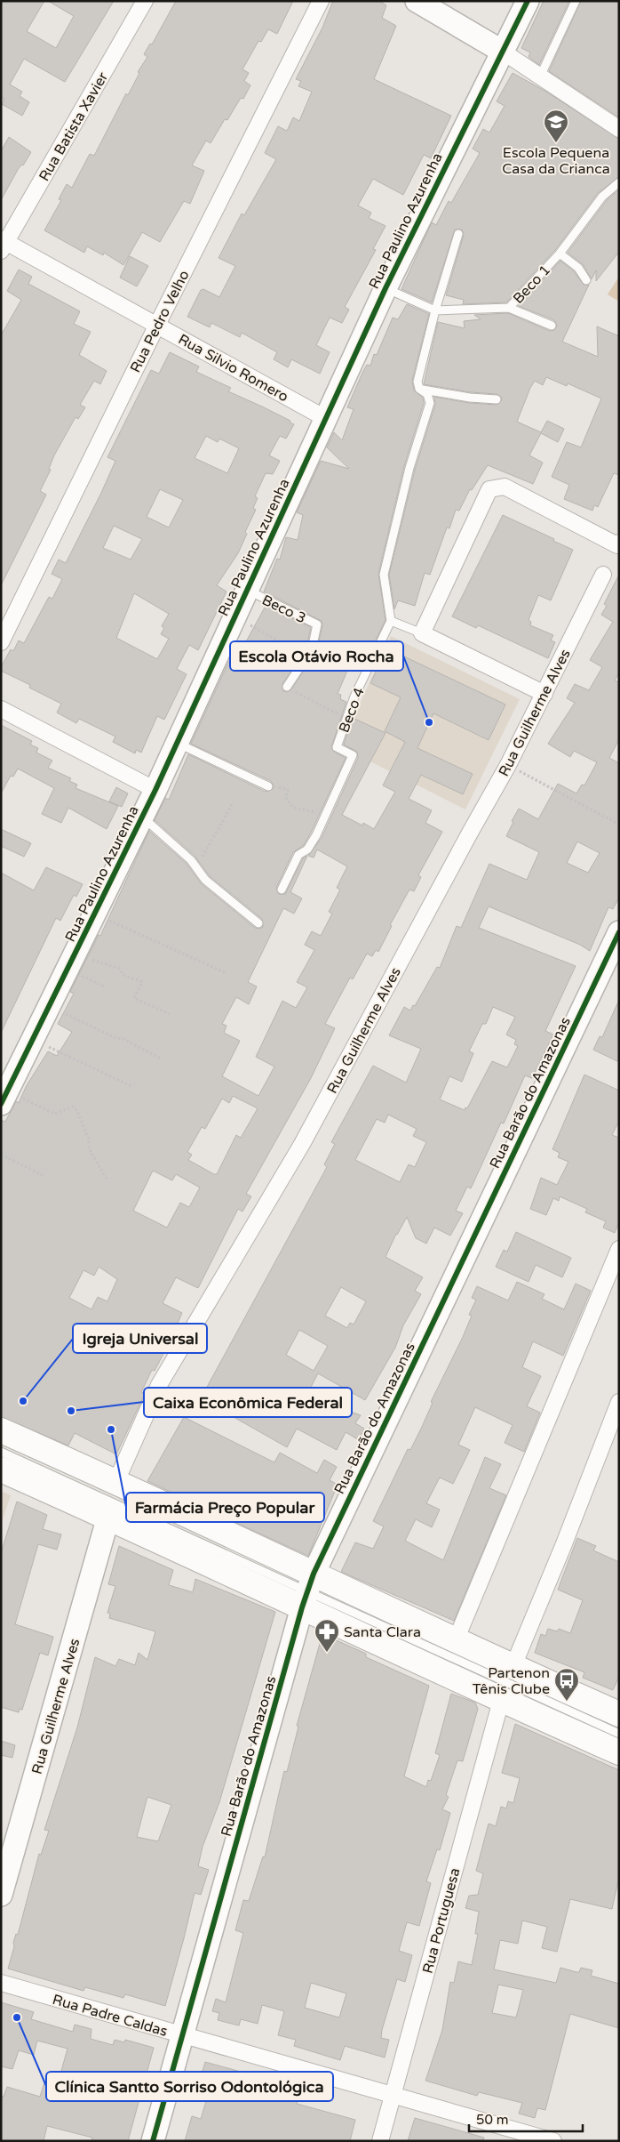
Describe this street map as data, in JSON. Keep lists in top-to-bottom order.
{
  "streets": {
    "street": [
      "Rua Batista Xavier",
      "Rua Paulino Azurenha",
      "Rua Pedro Velho",
      "Rua Silvio Romero",
      "Rua Guilherme Alves",
      "Rua Barão do Amazonas",
      "Rua Portuguesa",
      "Rua Padre Caldas"
    ],
    "lane": ["Beco 1", "Beco 3", "Beco 4"]
  },
  "crossings": [
    ["Rua Batista Xavier", "Rua Silvio Romero"],
    ["Rua Paulino Azurenha", "Beco 1"],
    ["Rua Paulino Azurenha", "Rua Silvio Romero"],
    ["Rua Paulino Azurenha", "Beco 3"],
    ["Rua Pedro Velho", "Rua Silvio Romero"],
    ["Rua Barão do Amazonas", "Rua Padre Caldas"],
    ["Rua Portuguesa", "Rua Padre Caldas"]
  ],
  "places": {
    "school or university": ["Escola Pequena Casa da Crianca"],
    "other": [
      "Escola Otávio Rocha",
      "Igreja Universal",
      "Caixa Econômica Federal",
      "Farmácia Preço Popular",
      "Clínica Santto Sorriso Odontológica"
    ],
    "pharmacy": ["Santa Clara"],
    "bus stop": ["Partenon Tênis Clube"]
  },
  "scale_bar": "50 m"
}
